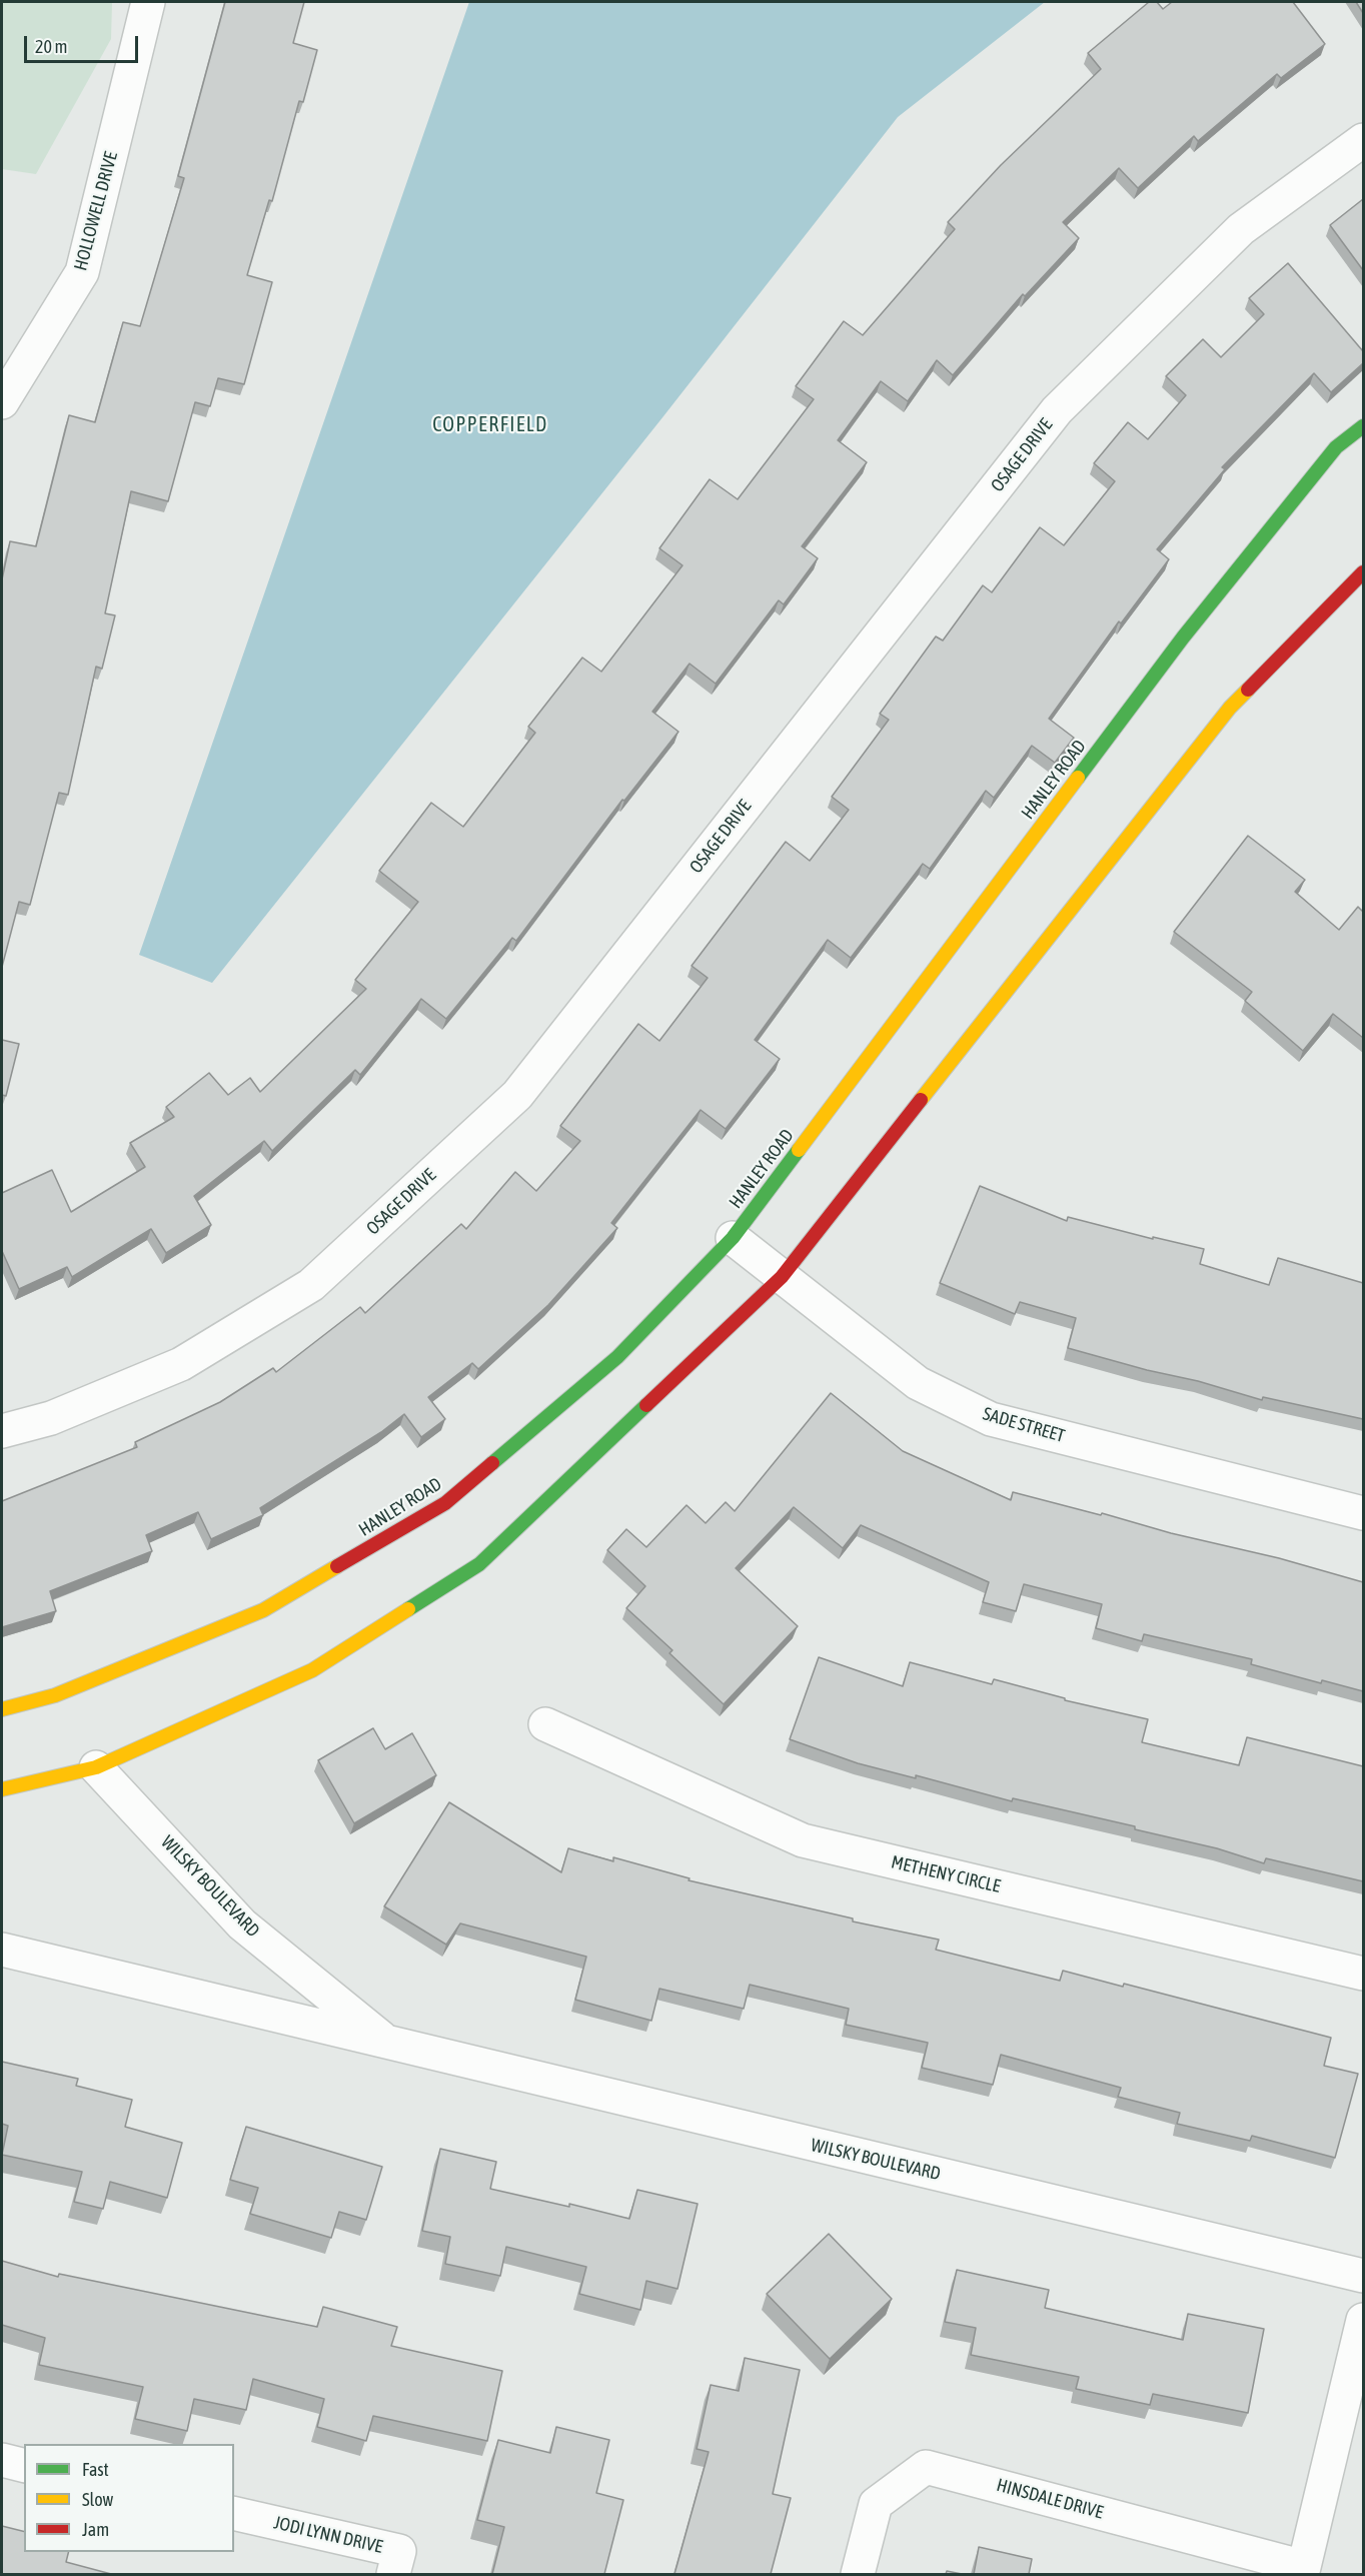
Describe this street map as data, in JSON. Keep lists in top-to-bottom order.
{
  "streets": {
    "main road": ["HANLEY ROAD"],
    "street": [
      "HOLLOWELL DRIVE",
      "OSAGE DRIVE",
      "SADE STREET",
      "METHENY CIRCLE",
      "WILSKY BOULEVARD",
      "HINSDALE DRIVE",
      "JODI LYNN DRIVE"
    ]
  },
  "crossings": [
    ["HANLEY ROAD", "SADE STREET"]
  ],
  "districts": ["COPPERFIELD"],
  "legend": ["Fast", "Slow", "Jam"],
  "scale_bar": "20 m"
}
